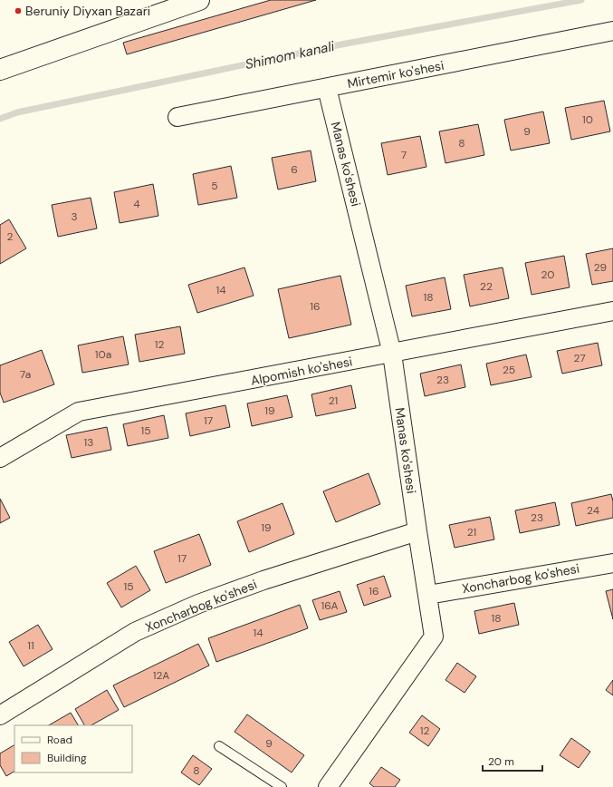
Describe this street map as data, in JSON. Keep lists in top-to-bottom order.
{
  "streets": {
    "street": [
      "Mirtemir ko'shesi",
      "Manas ko'shesi",
      "Alpomish ko'shesi",
      "Xoncharbog ko'shesi"
    ]
  },
  "crossings": [
    ["Mirtemir ko'shesi", "Manas ko'shesi"],
    ["Manas ko'shesi", "Alpomish ko'shesi"],
    ["Manas ko'shesi", "Xoncharbog ko'shesi"]
  ],
  "water": ["Shimom kanali"],
  "places": ["Beruniy Diyxan Bazari"],
  "house_numbers": [
    "10",
    "9",
    "8",
    "7",
    "6",
    "5",
    "4",
    "3",
    "2",
    "29",
    "20",
    "22",
    "14",
    "18",
    "16",
    "12",
    "10a",
    "27",
    "25",
    "7a",
    "23",
    "21",
    "19",
    "17",
    "15",
    "13",
    "24",
    "23",
    "19",
    "21",
    "17",
    "15",
    "16",
    "16A",
    "18",
    "14",
    "11",
    "12A",
    "12",
    "9",
    "8"
  ],
  "legend": ["Road", "Building"],
  "scale_bar": "20 m"
}
